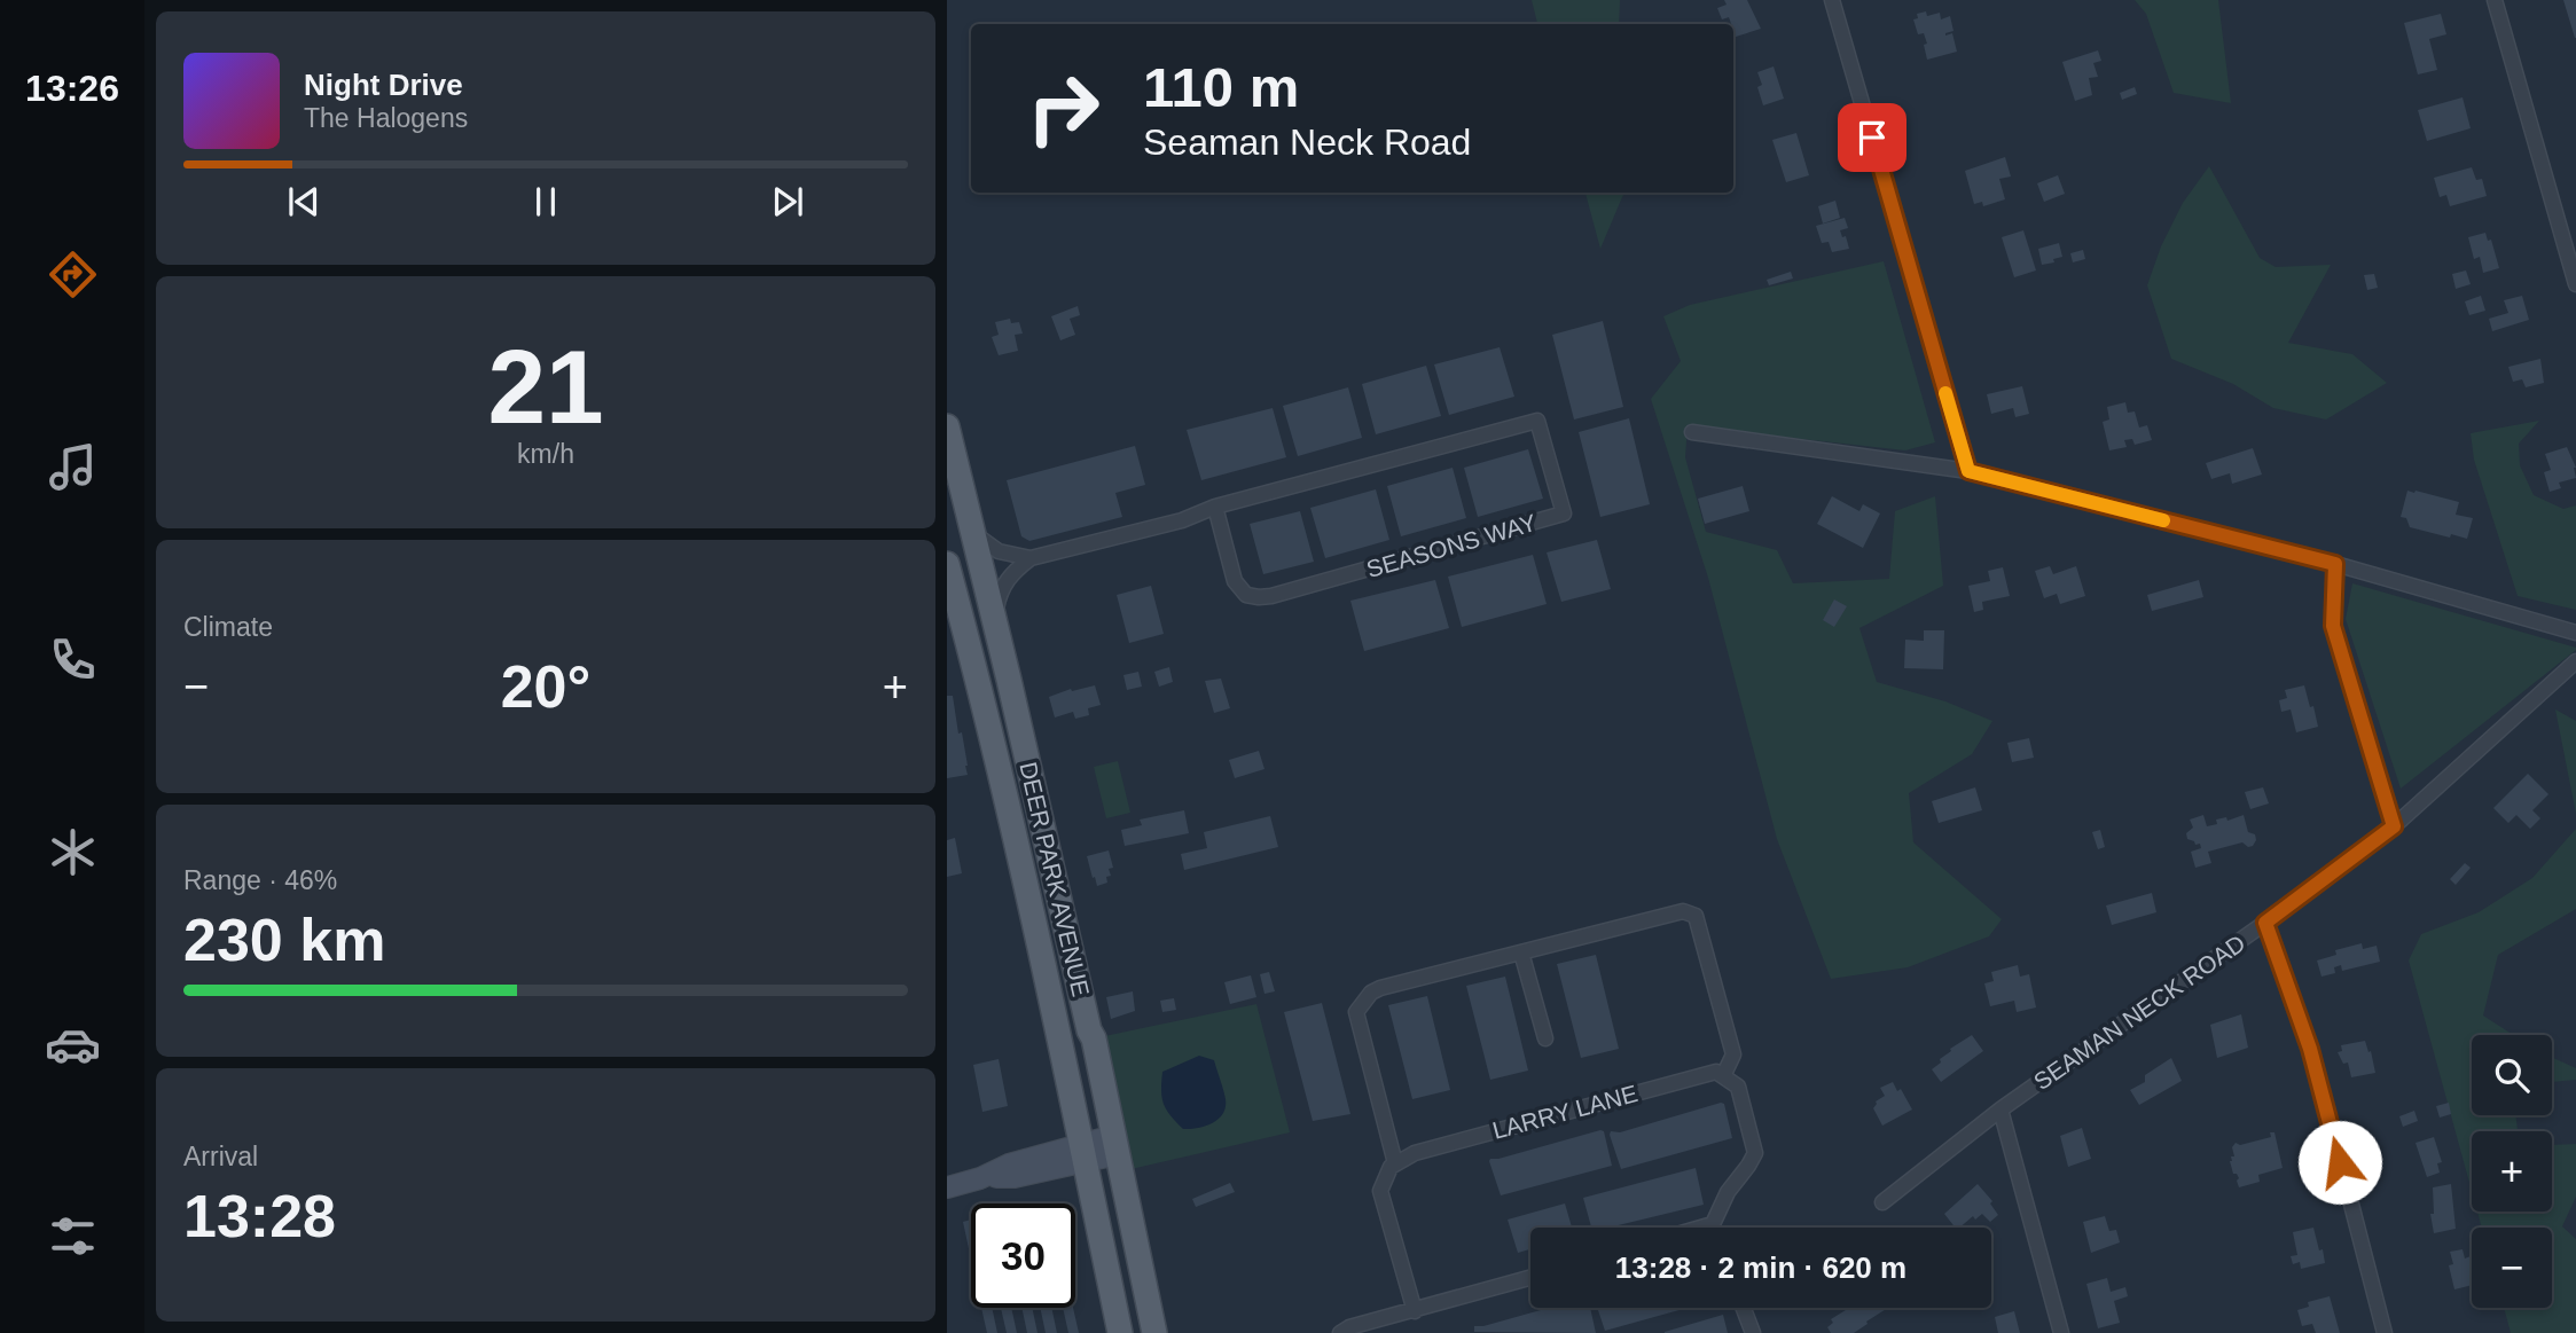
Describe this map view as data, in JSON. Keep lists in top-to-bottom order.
{
  "streets": {
    "main road": ["DEER PARK AVENUE"],
    "street": ["SEASONS WAY", "SEAMAN NECK ROAD", "LARRY LANE"]
  },
  "page": {
    "tabs": "13:26",
    "turn": ["110 m", "Seaman Neck Road"],
    "song": ["Night Drive", "The Halogens"],
    "tile": [
      ["21", "km/h"],
      "Climate",
      ["Range · 46%", "230 km"],
      ["Arrival", "13:28"]
    ],
    "heat": ["−", "20°", "+"],
    "map_buttons": ["+", "−"],
    "limit": "30",
    "trip": "13:28 · 2 min · 620 m"
  }
}
